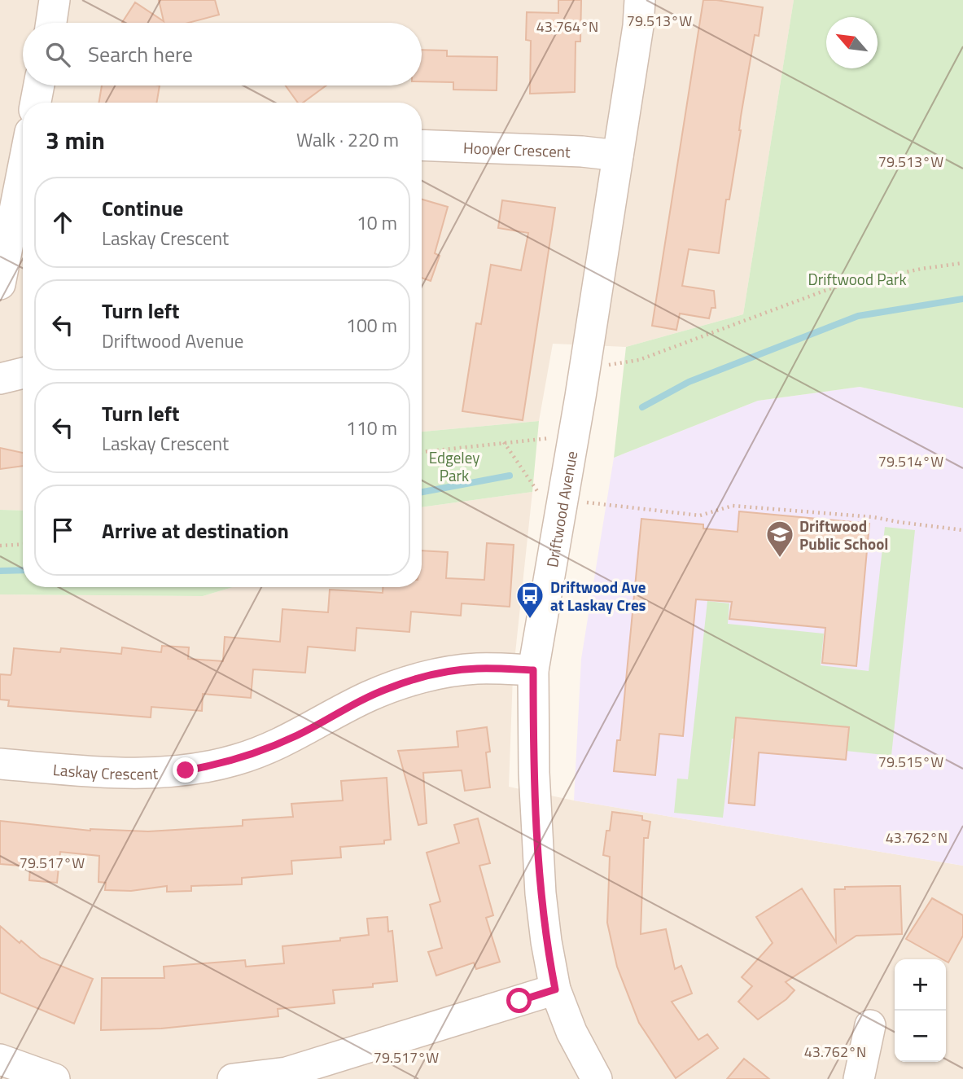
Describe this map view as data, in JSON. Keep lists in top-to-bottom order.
{
  "streets": {
    "street": ["Hoover Crescent", "Driftwood Avenue", "Laskay Crescent"]
  },
  "crossings": [
    ["Hoover Crescent", "Driftwood Avenue"],
    ["Driftwood Avenue", "Laskay Crescent"]
  ],
  "parks": ["Driftwood Park", "Edgeley Park"],
  "places": {
    "school or university": ["Driftwood Public School"],
    "bus stop": ["Driftwood Ave at Laskay Cres"]
  },
  "north": "top left",
  "page": {
    "search": "Search here",
    "heading": ["3 min", "Walk · 220 m"],
    "list": [
      ["Continue", "Laskay Crescent", "10 m"],
      ["Turn left", "Driftwood Avenue", "100 m"],
      ["Turn left", "Laskay Crescent", "110 m"],
      "Arrive at destination"
    ],
    "map_buttons": ["+", "−"]
  },
  "coordinates": [
    "79.513°W",
    "43.764°N",
    "79.514°W",
    "79.515°W",
    "43.762°N",
    "79.517°W"
  ]
}
